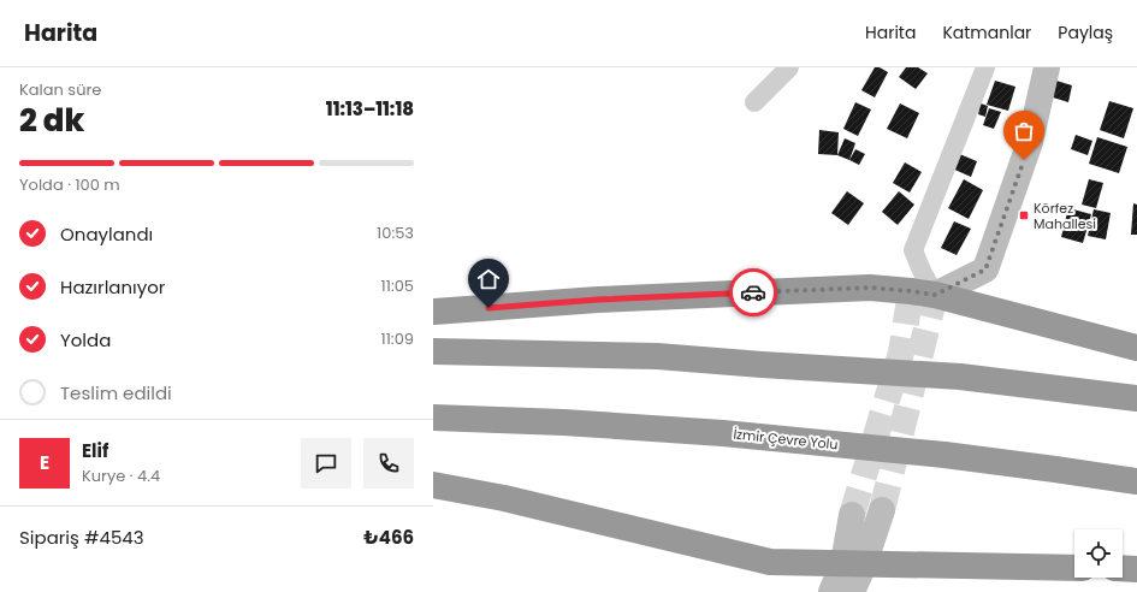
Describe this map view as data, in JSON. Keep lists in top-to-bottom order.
{
  "streets": {
    "highway": ["İzmir Çevre Yolu"]
  },
  "places": {
    "transit": ["Körfez Mahallesi"]
  },
  "page": {
    "header": "Harita",
    "nav": ["Harita", "Katmanlar", "Paylaş"],
    "heading": ["2 dk", "Kalan süre", "11:13–11:18"],
    "panel": [
      "Elif",
      "Kurye · 4.4",
      "Sipariş #4543",
      "₺466"
    ],
    "bar": "Yolda · 100 m",
    "list": [
      ["Onaylandı", "10:53"],
      ["Hazırlanıyor", "11:05"],
      ["Yolda", "11:09"],
      "Teslim edildi"
    ],
    "round": "E"
  }
}
